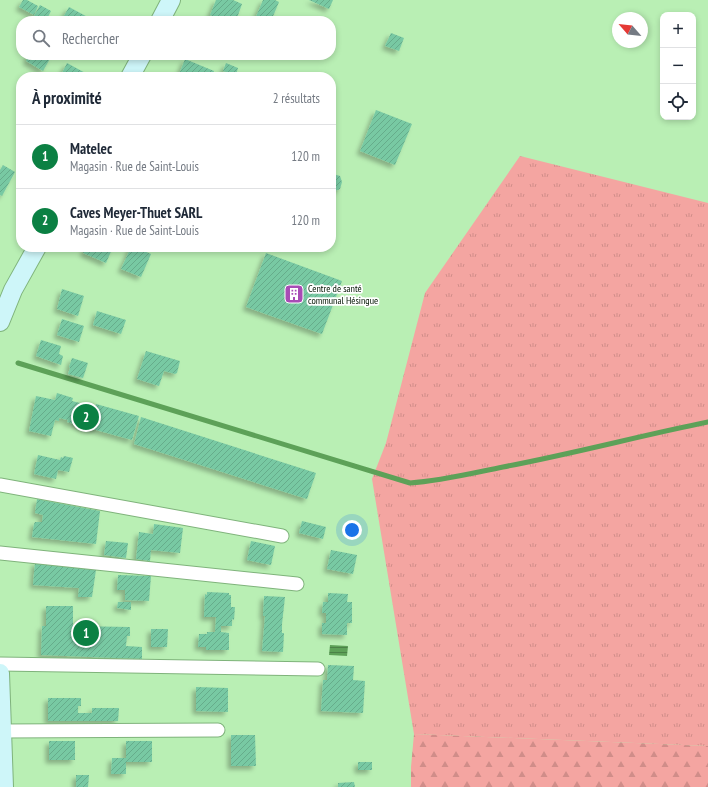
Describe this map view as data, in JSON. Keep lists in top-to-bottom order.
{
  "places": {
    "building": ["Centre de santé communal Hésingue"]
  },
  "north": "top left",
  "page": {
    "map_buttons": ["+", "−"],
    "search": "Rechercher",
    "heading": ["À proximité", "2 résultats"],
    "list": [
      {
        "mark": "1",
        "name": "Matelec",
        "note": "Magasin · Rue de Saint-Louis",
        "value": "120 m"
      },
      {
        "mark": "2",
        "name": "Caves Meyer-Thuet SARL",
        "note": "Magasin · Rue de Saint-Louis",
        "value": "120 m"
      }
    ],
    "pins": ["2", "1"]
  }
}
